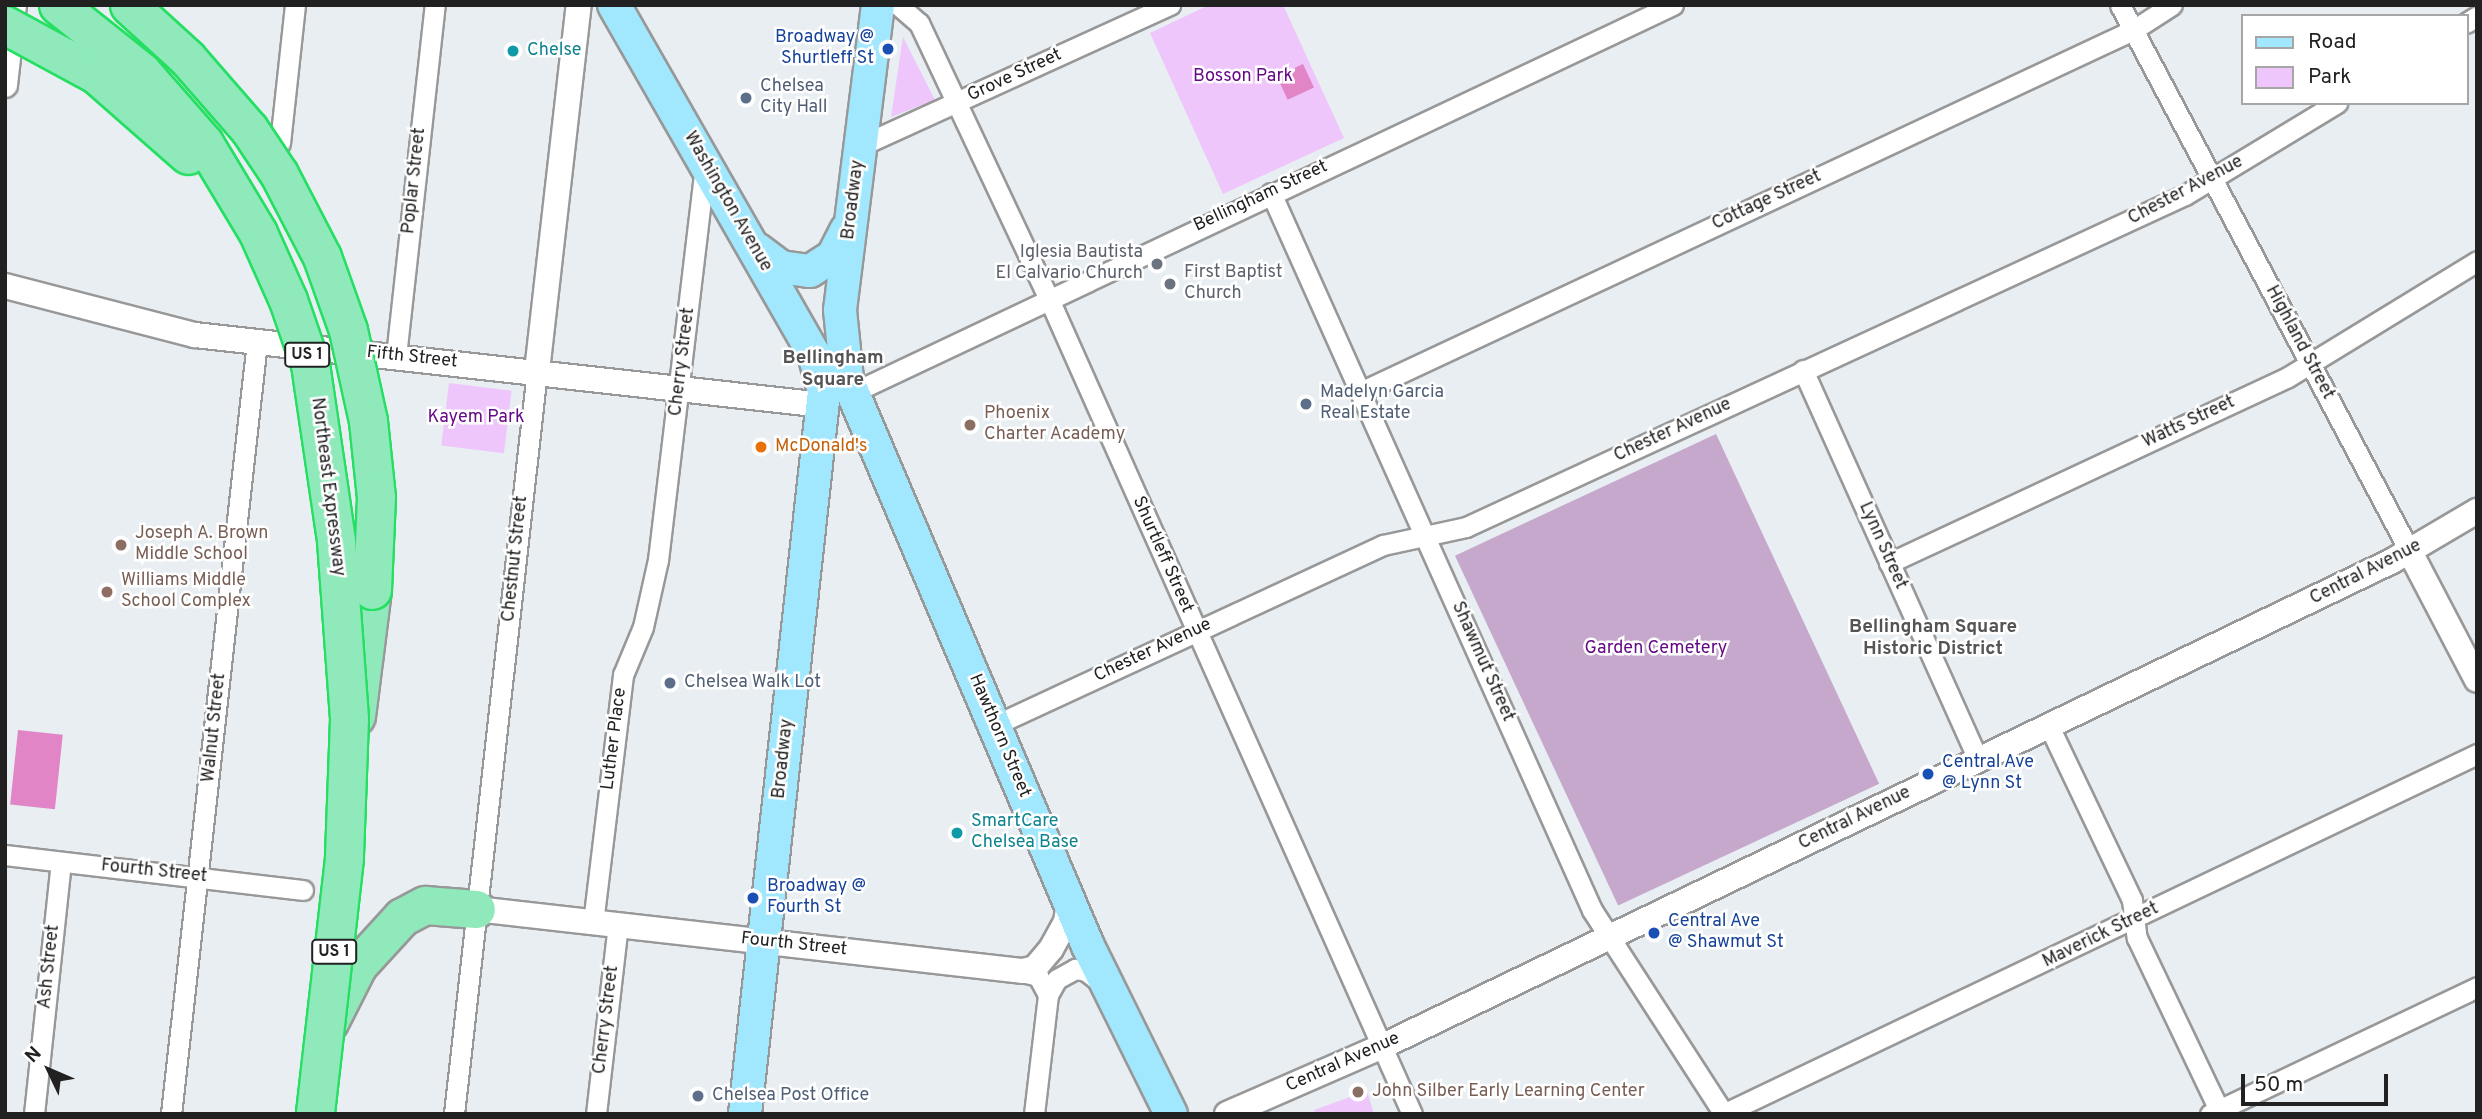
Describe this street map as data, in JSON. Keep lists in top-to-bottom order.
{
  "streets": {
    "highway": ["US 1", "Northeast Expressway"],
    "main road": ["Broadway", "Washington Avenue", "Hawthorn Street"],
    "street": [
      "Grove Street",
      "Poplar Street",
      "Chester Avenue",
      "Bellingham Street",
      "Cottage Street",
      "Highland Street",
      "Fifth Street",
      "Cherry Street",
      "Watts Street",
      "Lynn Street",
      "Shurtleff Street",
      "Chestnut Street",
      "Central Avenue",
      "Shawmut Street",
      "Walnut Street",
      "Luther Place",
      "Fourth Street",
      "Maverick Street",
      "Ash Street"
    ]
  },
  "crossings": [
    ["Grove Street", "Broadway"],
    ["Grove Street", "Shurtleff Street"],
    ["Poplar Street", "Fifth Street"],
    ["Chester Avenue", "Highland Street"],
    ["Chester Avenue", "Lynn Street"],
    ["Chester Avenue", "Shurtleff Street"],
    ["Chester Avenue", "Shawmut Street"],
    ["Chester Avenue", "Hawthorn Street"],
    ["Bellingham Street", "Broadway"],
    ["Bellingham Street", "Washington Avenue"],
    ["Bellingham Street", "Fifth Street"],
    ["Bellingham Street", "Shurtleff Street"],
    ["Bellingham Street", "Shawmut Street"],
    ["Bellingham Street", "Hawthorn Street"],
    ["Broadway", "Washington Avenue"],
    ["Broadway", "Fifth Street"],
    ["Broadway", "Hawthorn Street"],
    ["Broadway", "Fourth Street"],
    ["Cottage Street", "Highland Street"],
    ["Cottage Street", "Shawmut Street"],
    ["Washington Avenue", "Fifth Street"],
    ["Washington Avenue", "Cherry Street"],
    ["Washington Avenue", "Hawthorn Street"],
    ["Highland Street", "Watts Street"],
    ["Highland Street", "Central Avenue"],
    ["Fifth Street", "Cherry Street"],
    ["Fifth Street", "Chestnut Street"],
    ["Fifth Street", "Walnut Street"],
    ["Fifth Street", "Hawthorn Street"],
    ["Cherry Street", "Luther Place"],
    ["Cherry Street", "Fourth Street"],
    ["Watts Street", "Lynn Street"],
    ["Lynn Street", "Central Avenue"],
    ["Shurtleff Street", "Central Avenue"],
    ["Chestnut Street", "Fourth Street"],
    ["Central Avenue", "Shawmut Street"],
    ["Shawmut Street", "Maverick Street"],
    ["Walnut Street", "Fourth Street"],
    ["Luther Place", "Fourth Street"],
    ["Fourth Street", "Ash Street"]
  ],
  "districts": ["Bellingham Square", "Bellingham Square Historic District"],
  "parks": ["Bosson Park", "Kayem Park", "Garden Cemetery"],
  "places": [
    "Broadway @ Shurtleff St",
    "Chelse",
    "Chelsea City Hall",
    "Iglesia Bautista El Calvario Church",
    "First Baptist Church",
    "Madelyn Garcia Real Estate",
    "Phoenix Charter Academy",
    "McDonald's",
    "Joseph A. Brown Middle School",
    "Williams Middle School Complex",
    "Chelsea Walk Lot",
    "Central Ave @ Lynn St",
    "SmartCare Chelsea Base",
    "Broadway @ Fourth St",
    "Central Ave @ Shawmut St",
    "John Silber Early Learning Center",
    "Chelsea Post Office"
  ],
  "legend": ["Road", "Park"],
  "scale_bar": "50 m",
  "north": "top left"
}
